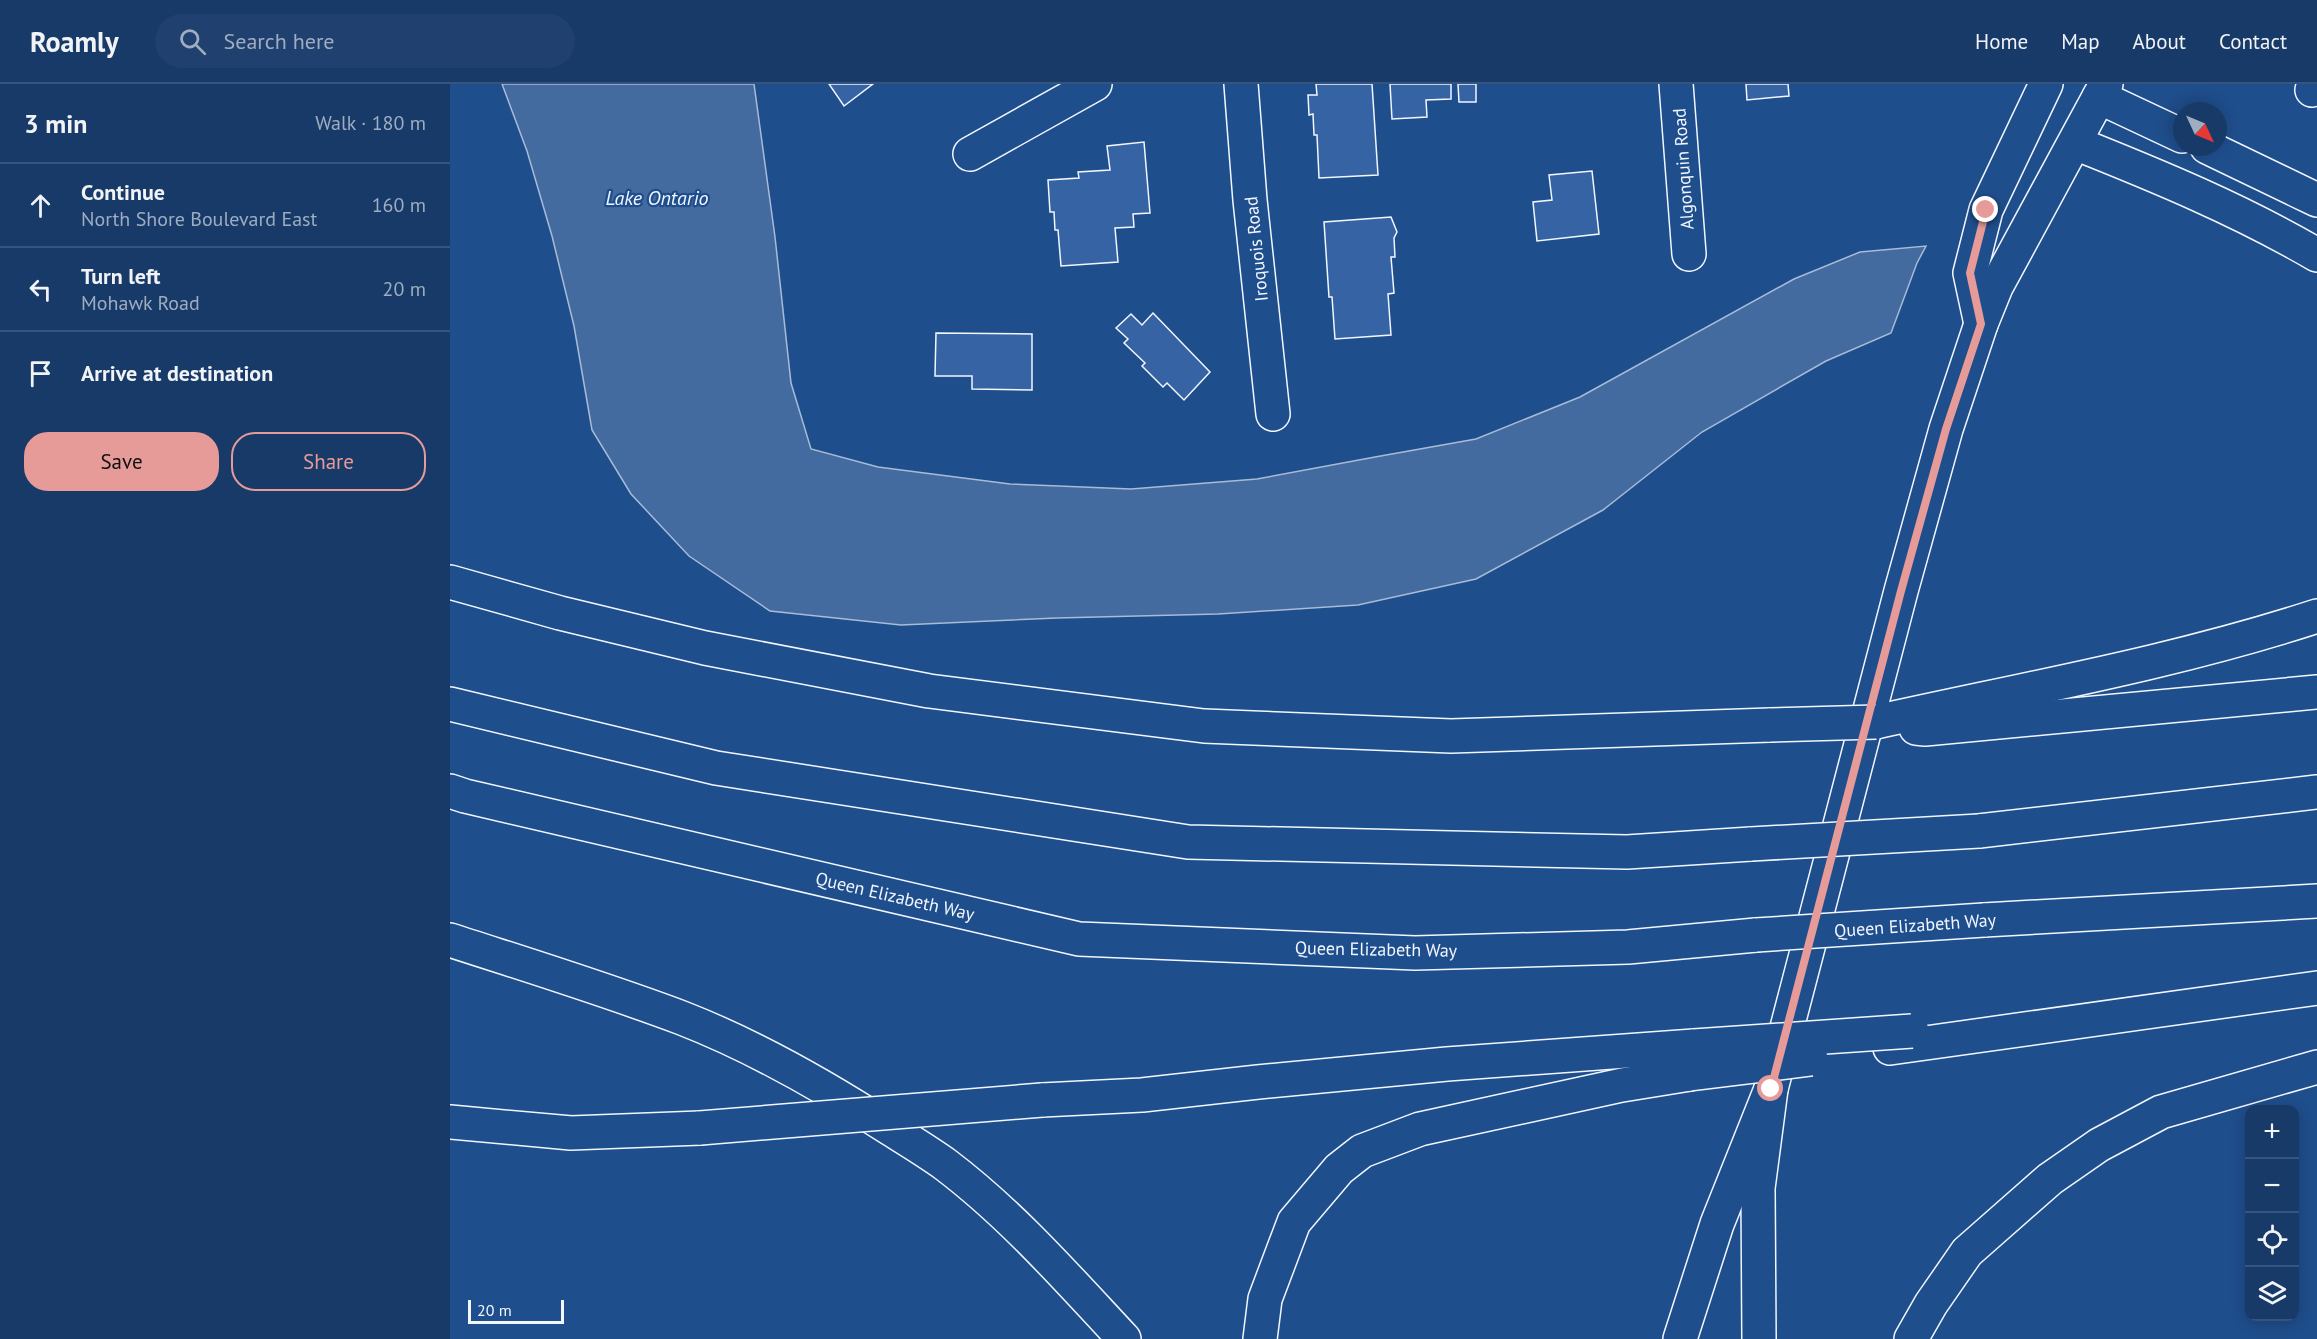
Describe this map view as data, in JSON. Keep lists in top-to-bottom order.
{
  "streets": {
    "main road": ["Algonquin Road", "Iroquois Road", "Queen Elizabeth Way"]
  },
  "water": ["Lake Ontario"],
  "scale_bar": "20 m",
  "north": "bottom right",
  "page": {
    "header": "Roamly",
    "search": "Search here",
    "nav": [
      "Home",
      "Map",
      "About",
      "Contact"
    ],
    "heading": ["3 min", "Walk · 180 m"],
    "list": [
      ["Continue", "North Shore Boulevard East", "160 m"],
      ["Turn left", "Mohawk Road", "20 m"],
      "Arrive at destination"
    ],
    "buttons": ["Save", "Share"],
    "map_buttons": ["+", "−"],
    "scale": "20 m"
  }
}
